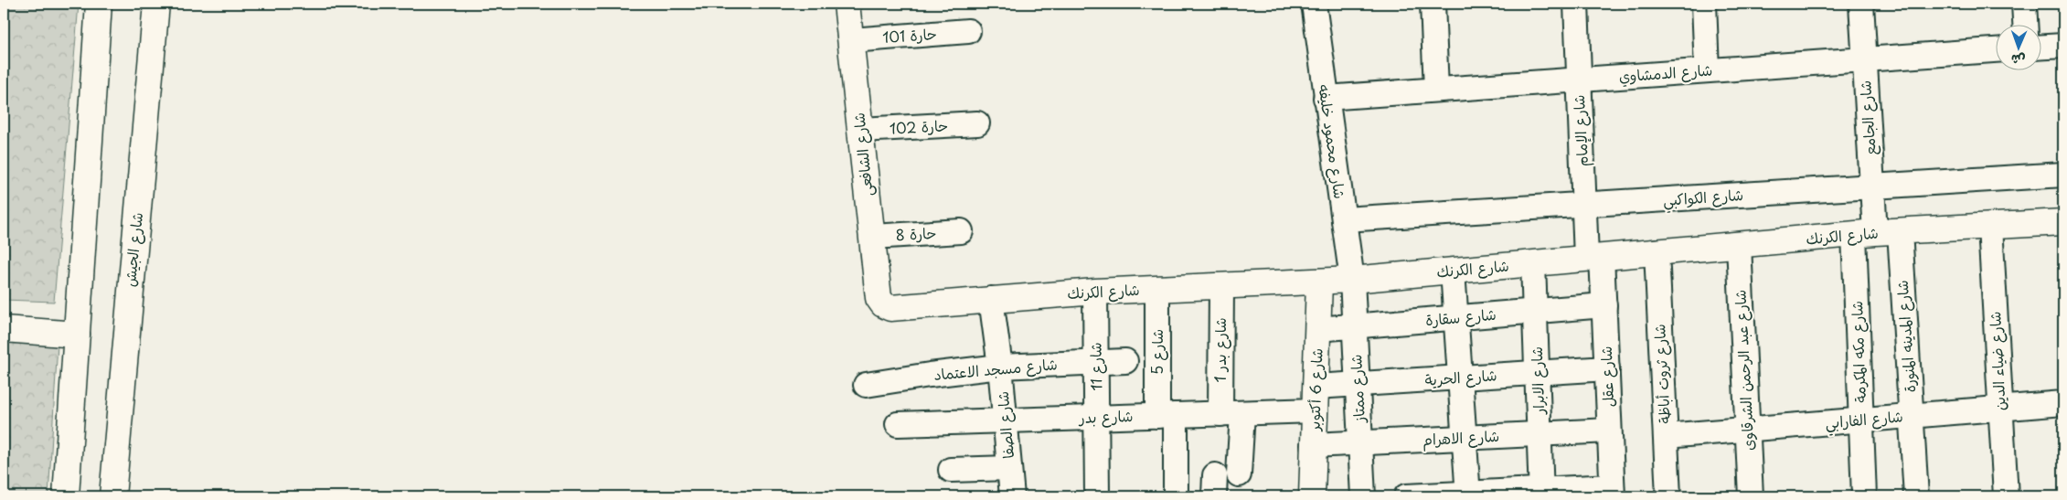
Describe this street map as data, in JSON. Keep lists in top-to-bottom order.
{
  "streets": {
    "street": [
      "حارة 101",
      "شارع الدمشاوي",
      "شارع الجامع",
      "حارة 102",
      "شارع الإمام",
      "شارع محمود خليفه",
      "شارع الشافعى",
      "شارع الكواكبي",
      "حارة 8",
      "شارع الكرنك",
      "شارع الجيش",
      "شارع سقارة",
      "شارع المدينه المنورة",
      "شارع بدر 1",
      "شارع 5",
      "شارع مكه المكرمة",
      "شارع ضياء الدين",
      "شارع 11",
      "شارع مسجد الاعتماد",
      "شارع عبد الرحمن الشرقاوى",
      "شارع ثروت أباظة",
      "شارع عقل",
      "شارع الحرية",
      "شارع الابرار",
      "شارع ممتاز",
      "شارع 6 أكتوبر",
      "شارع بدر",
      "شارع الفارابي",
      "شارع الصفا",
      "شارع الاهرام"
    ]
  },
  "crossings": [
    ["حارة 101", "شارع الشافعى"],
    ["شارع الدمشاوي", "شارع الجامع"],
    ["شارع الدمشاوي", "شارع الإمام"],
    ["شارع الدمشاوي", "شارع محمود خليفه"],
    ["شارع الجامع", "شارع الكواكبي"],
    ["شارع الجامع", "شارع الكرنك"],
    ["شارع الجامع", "شارع المدينه المنورة"],
    ["شارع الجامع", "شارع مكه المكرمة"],
    ["حارة 102", "شارع الشافعى"],
    ["شارع الإمام", "شارع الكواكبي"],
    ["شارع الإمام", "شارع الكرنك"],
    ["شارع الإمام", "شارع عقل"],
    ["شارع محمود خليفه", "شارع الكواكبي"],
    ["شارع محمود خليفه", "شارع الكرنك"],
    ["شارع محمود خليفه", "شارع ممتاز"],
    ["شارع الشافعى", "حارة 8"],
    ["شارع الشافعى", "شارع الكرنك"],
    ["شارع الكرنك", "شارع المدينه المنورة"],
    ["شارع الكرنك", "شارع بدر 1"],
    ["شارع الكرنك", "شارع 5"],
    ["شارع الكرنك", "شارع مكه المكرمة"],
    ["شارع الكرنك", "شارع ضياء الدين"],
    ["شارع الكرنك", "شارع 11"],
    ["شارع الكرنك", "شارع عبد الرحمن الشرقاوى"],
    ["شارع الكرنك", "شارع ثروت أباظة"],
    ["شارع الكرنك", "شارع عقل"],
    ["شارع الكرنك", "شارع الابرار"],
    ["شارع الكرنك", "شارع ممتاز"],
    ["شارع الكرنك", "شارع 6 أكتوبر"],
    ["شارع الكرنك", "شارع الصفا"],
    ["شارع سقارة", "شارع عقل"],
    ["شارع سقارة", "شارع الابرار"],
    ["شارع سقارة", "شارع ممتاز"],
    ["شارع سقارة", "شارع 6 أكتوبر"],
    ["شارع المدينه المنورة", "شارع مكه المكرمة"],
    ["شارع المدينه المنورة", "شارع الفارابي"],
    ["شارع بدر 1", "شارع بدر"],
    ["شارع 5", "شارع بدر"],
    ["شارع مكه المكرمة", "شارع الفارابي"],
    ["شارع ضياء الدين", "شارع الفارابي"],
    ["شارع 11", "شارع مسجد الاعتماد"],
    ["شارع 11", "شارع بدر"],
    ["شارع مسجد الاعتماد", "شارع الصفا"],
    ["شارع عبد الرحمن الشرقاوى", "شارع الفارابي"],
    ["شارع ثروت أباظة", "شارع الفارابي"],
    ["شارع عقل", "شارع الحرية"],
    ["شارع عقل", "شارع الاهرام"],
    ["شارع الحرية", "شارع الابرار"],
    ["شارع الحرية", "شارع ممتاز"],
    ["شارع الحرية", "شارع 6 أكتوبر"],
    ["شارع الحرية", "شارع بدر"],
    ["شارع الابرار", "شارع الاهرام"],
    ["شارع ممتاز", "شارع الاهرام"],
    ["شارع 6 أكتوبر", "شارع بدر"],
    ["شارع 6 أكتوبر", "شارع الاهرام"],
    ["شارع بدر", "شارع الصفا"]
  ],
  "north": "bottom"
}
